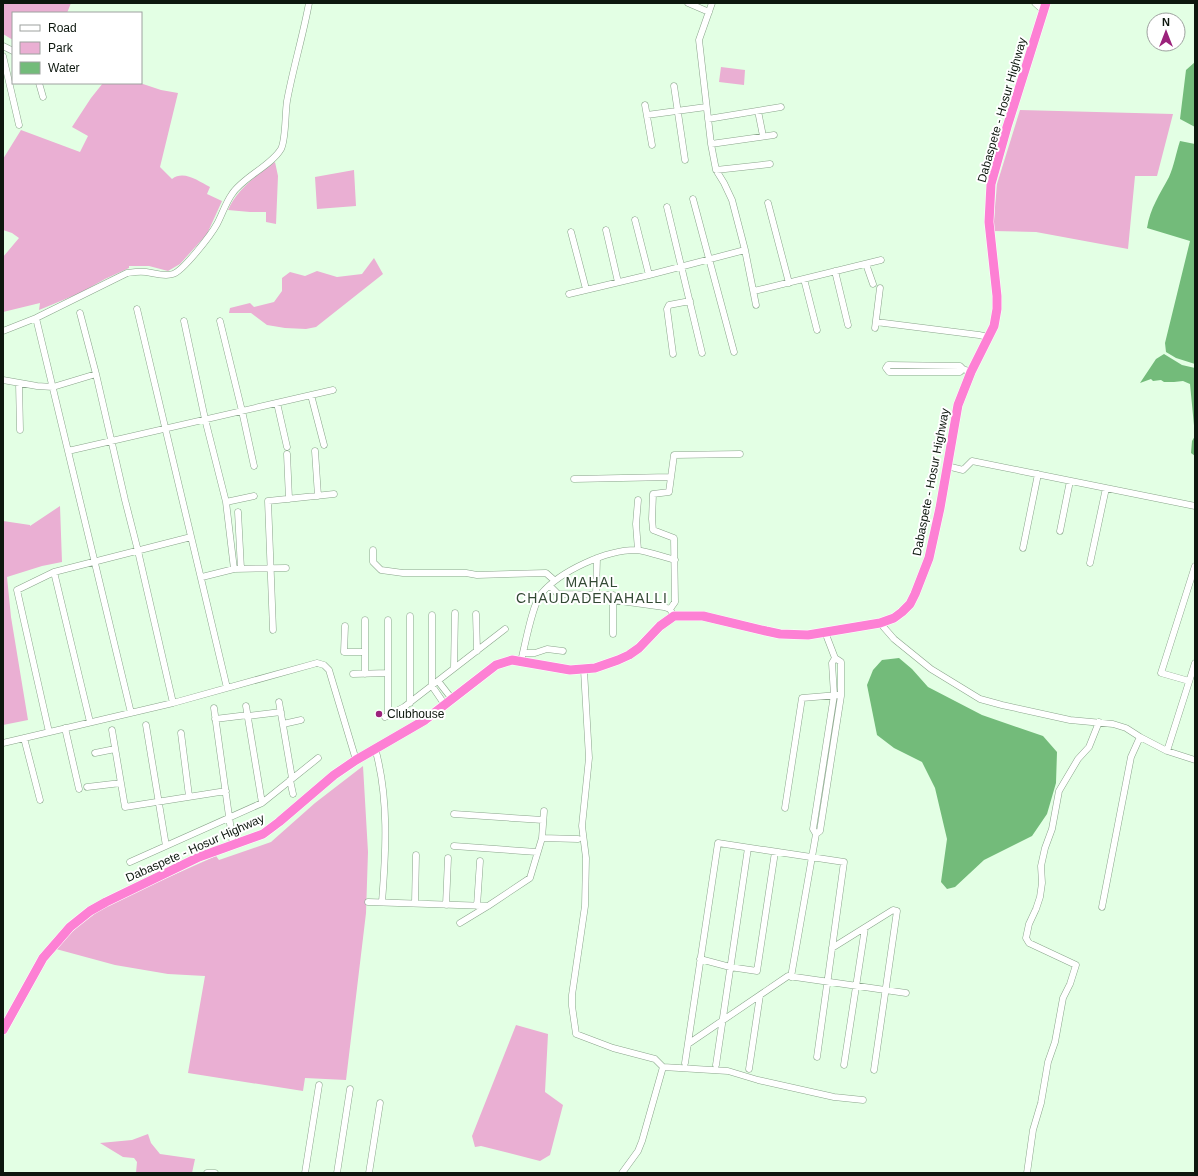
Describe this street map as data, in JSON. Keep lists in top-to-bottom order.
{
  "streets": {
    "highway": ["Dabaspete - Hosur Highway"]
  },
  "districts": ["MAHAL CHAUDADENAHALLI"],
  "places": ["Clubhouse"],
  "legend": ["Road", "Park", "Water"],
  "north": "top"
}
